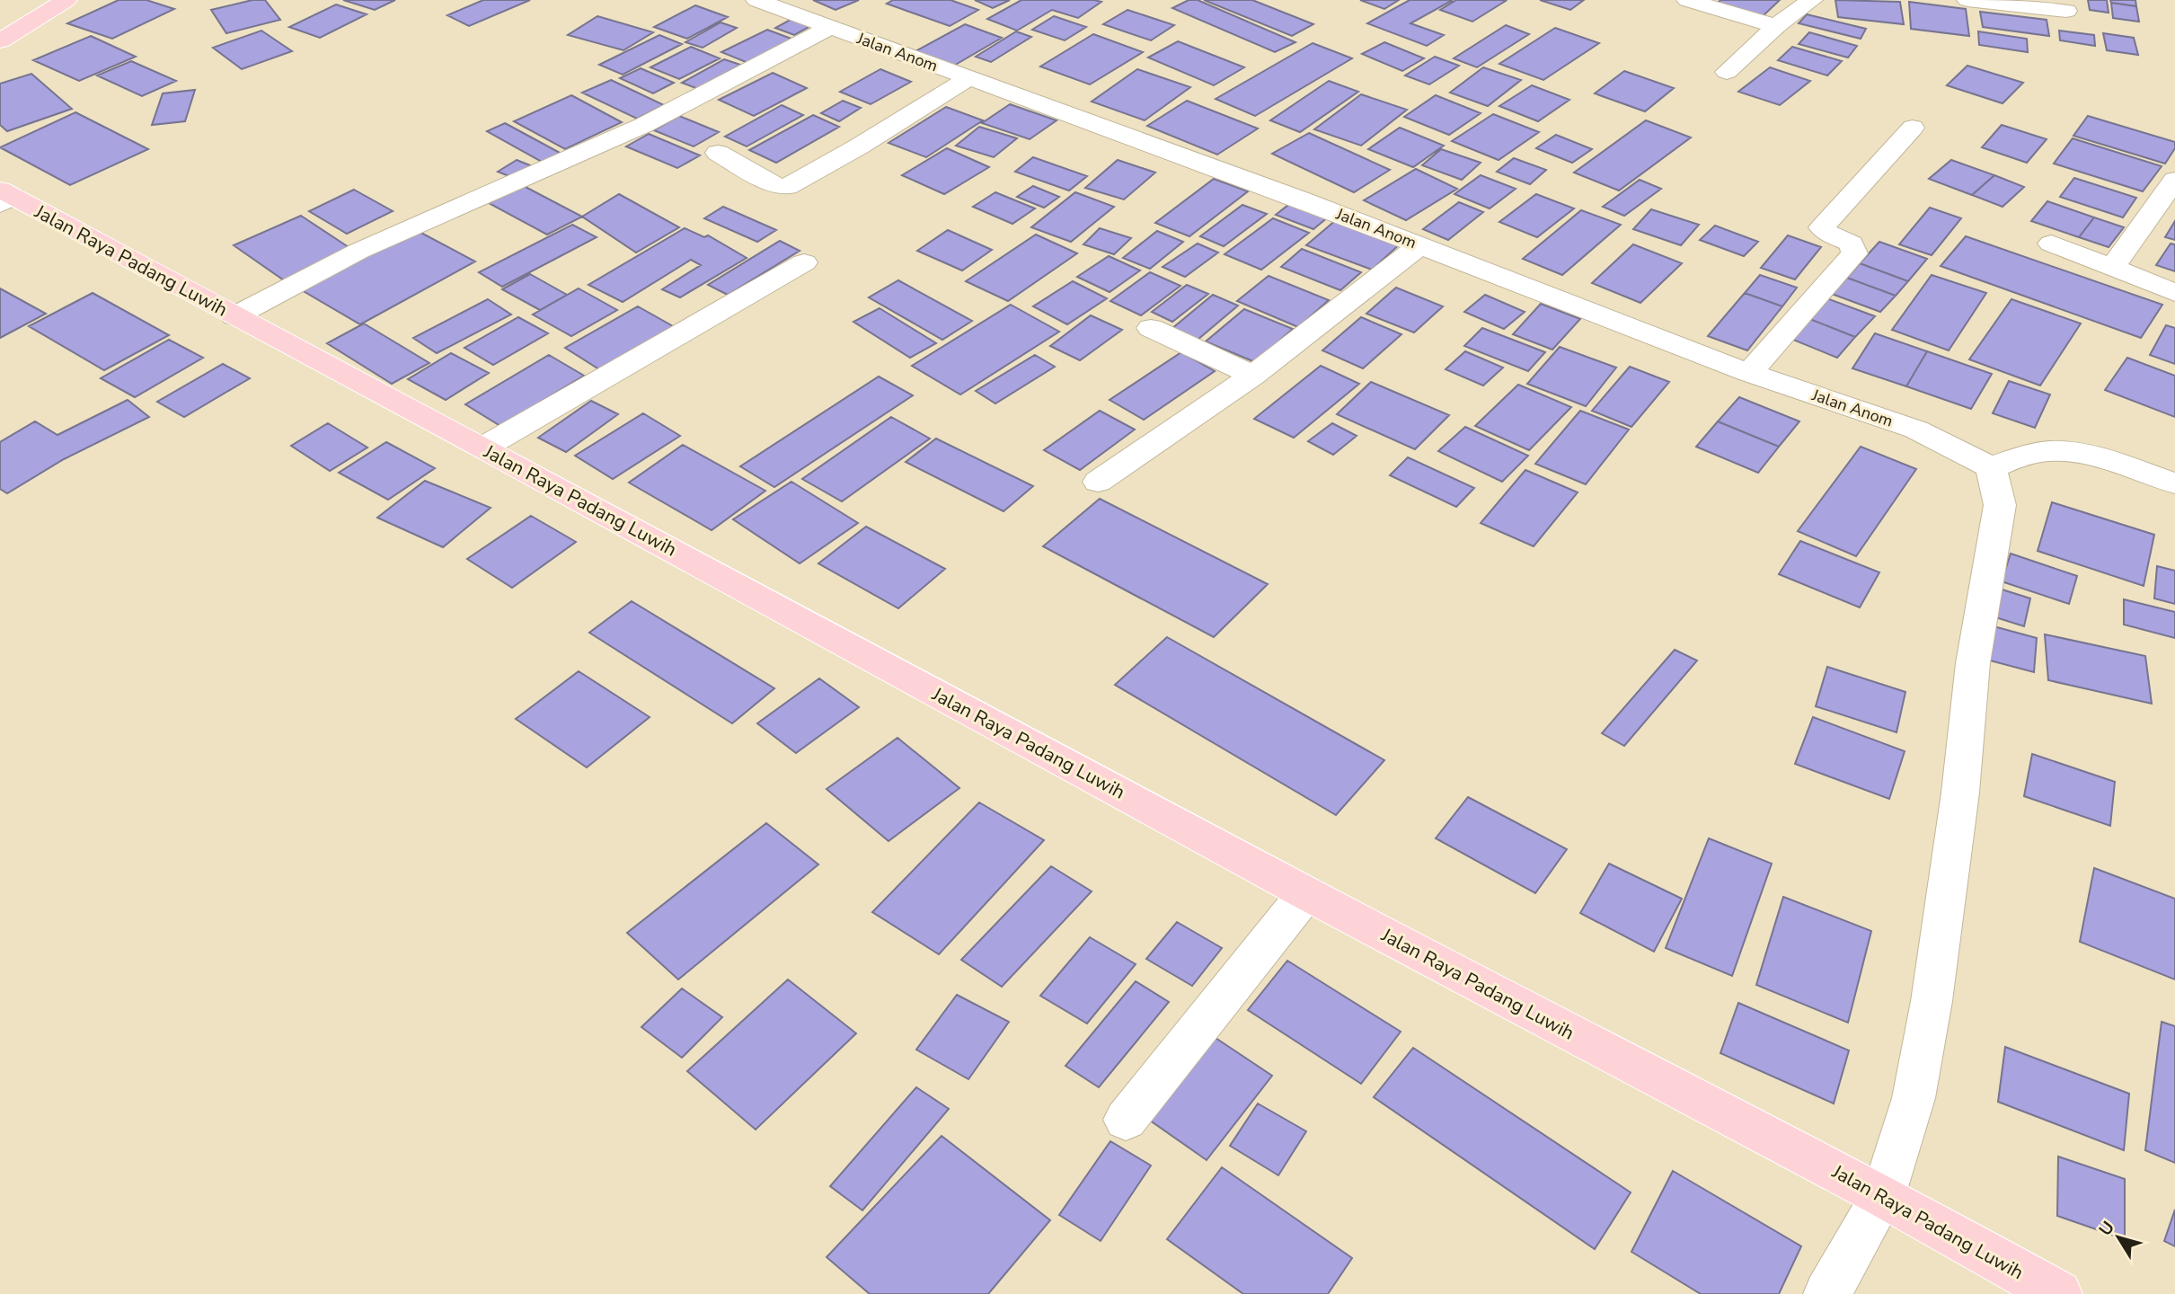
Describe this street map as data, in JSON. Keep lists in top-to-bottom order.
{
  "streets": {
    "main road": ["Jalan Raya Padang Luwih"],
    "street": ["Jalan Anom"]
  },
  "north": "top left"
}
